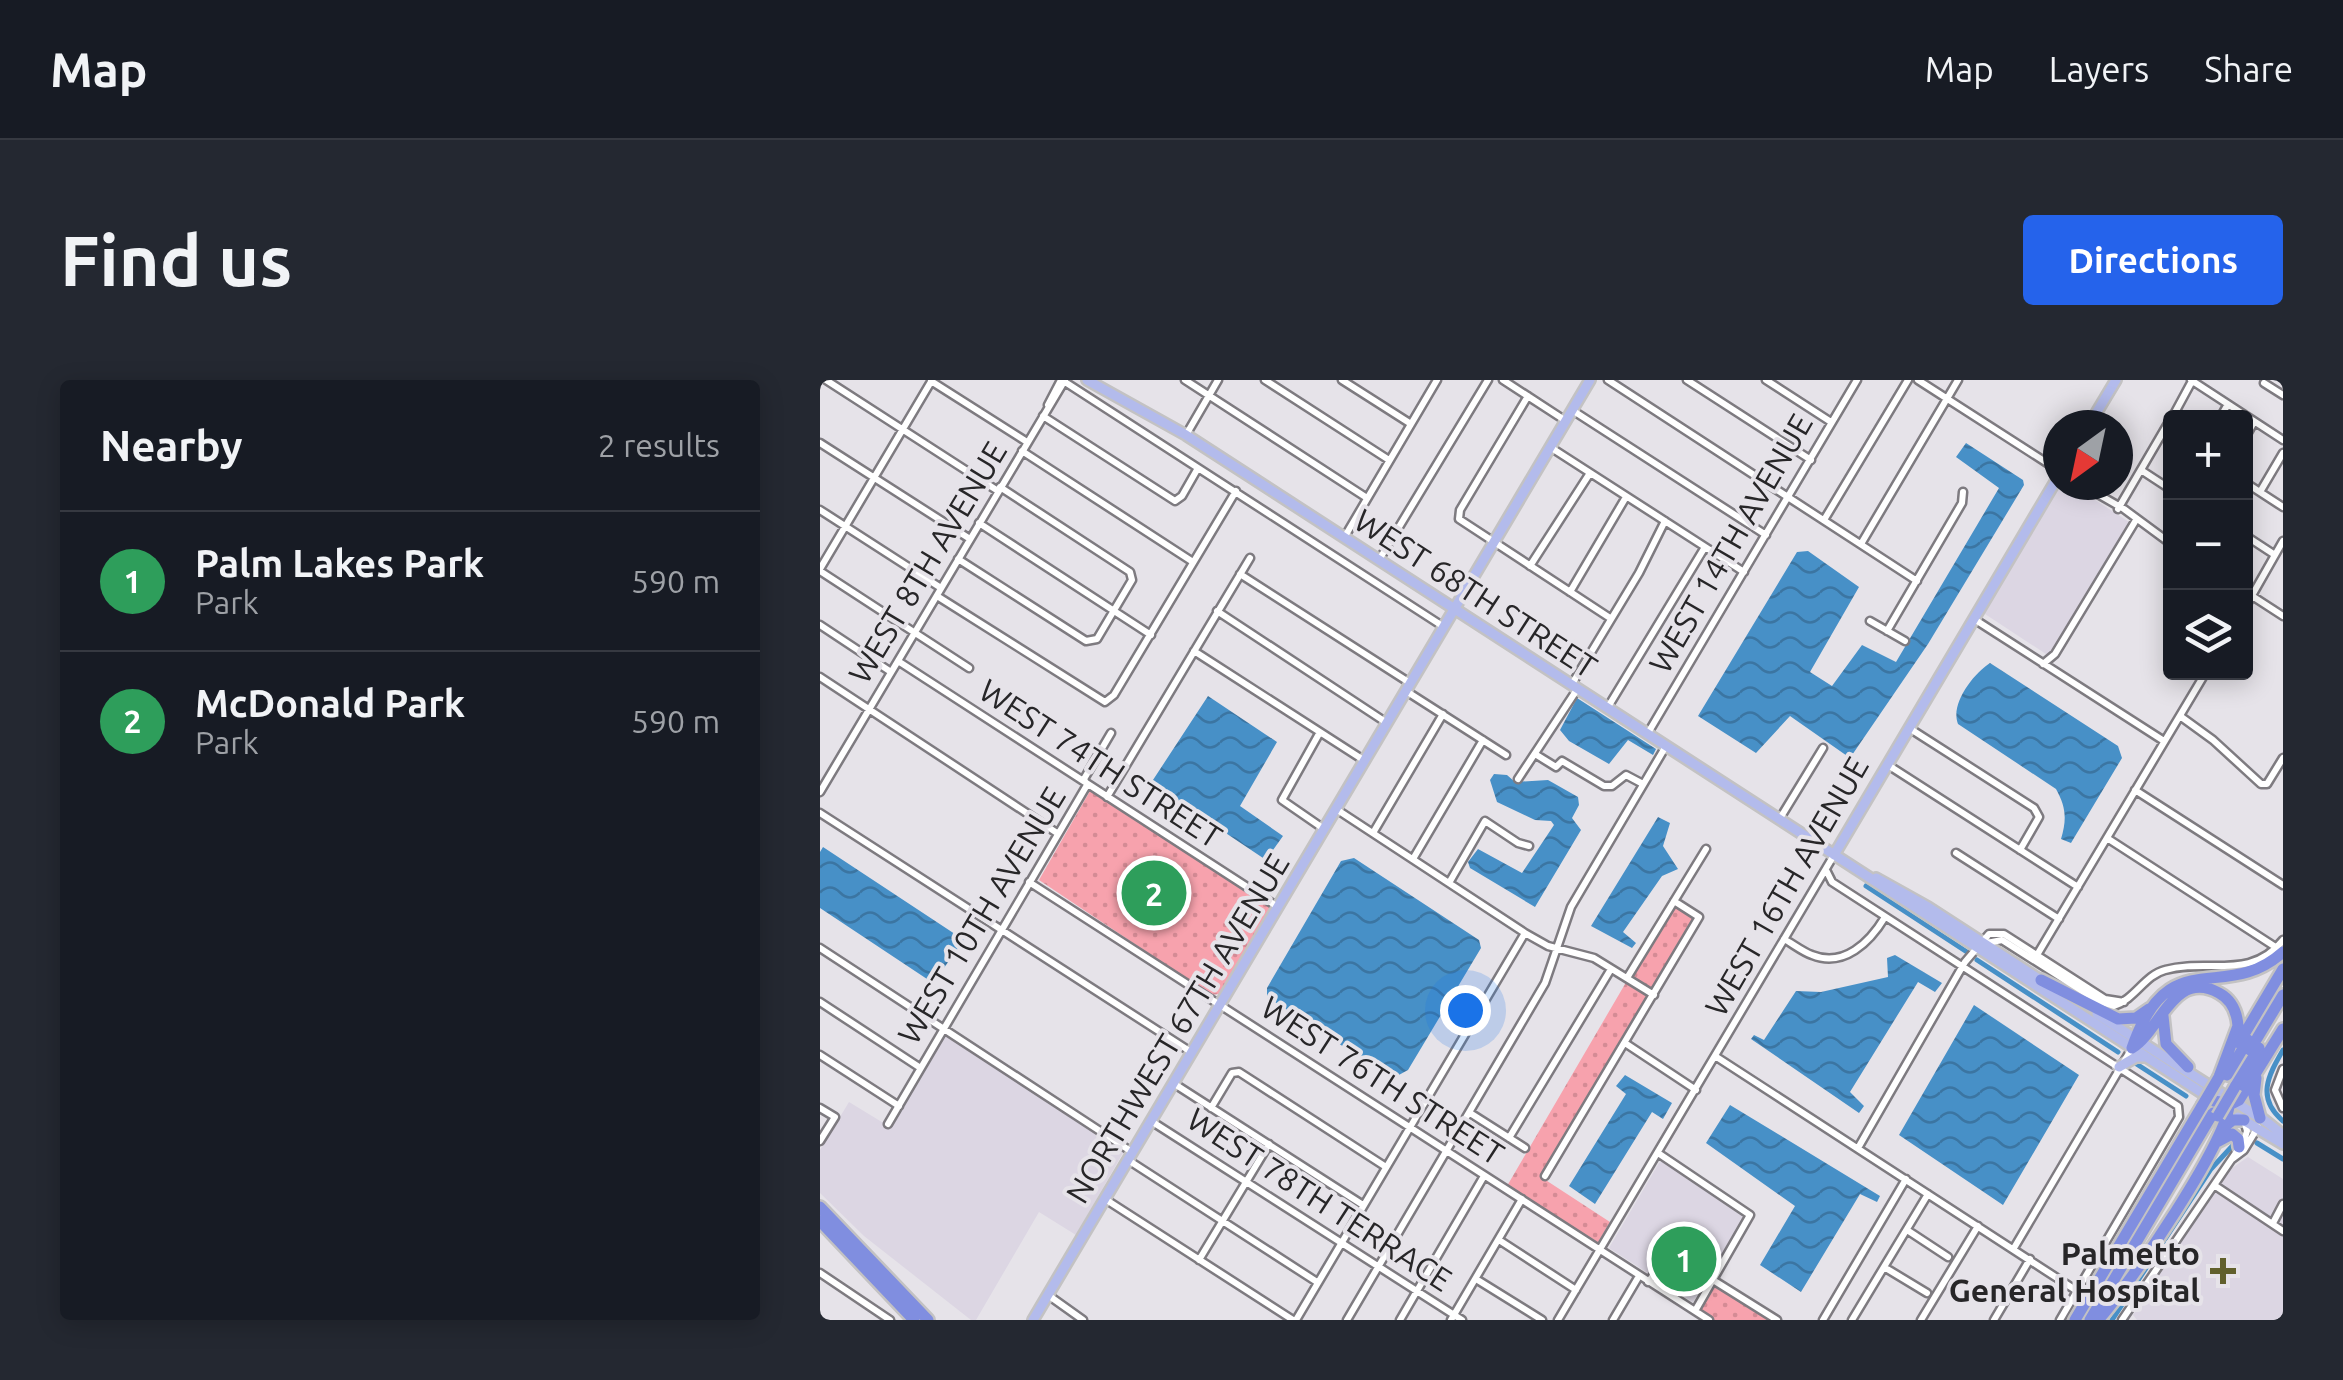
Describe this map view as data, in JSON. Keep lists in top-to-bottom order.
{
  "streets": {
    "main road": ["WEST 68TH STREET", "WEST 16TH AVENUE", "NORTHWEST 67TH AVENUE"],
    "street": [
      "WEST 14TH AVENUE",
      "WEST 8TH AVENUE",
      "WEST 74TH STREET",
      "WEST 10TH AVENUE",
      "WEST 76TH STREET",
      "WEST 78TH TERRACE"
    ]
  },
  "crossings": [
    ["WEST 14TH AVENUE", "WEST 68TH STREET"],
    ["WEST 8TH AVENUE", "WEST 68TH STREET"],
    ["WEST 8TH AVENUE", "WEST 74TH STREET"],
    ["WEST 68TH STREET", "WEST 16TH AVENUE"],
    ["WEST 68TH STREET", "NORTHWEST 67TH AVENUE"],
    ["WEST 74TH STREET", "WEST 10TH AVENUE"],
    ["WEST 74TH STREET", "NORTHWEST 67TH AVENUE"],
    ["WEST 16TH AVENUE", "WEST 76TH STREET"],
    ["WEST 10TH AVENUE", "WEST 76TH STREET"],
    ["NORTHWEST 67TH AVENUE", "WEST 76TH STREET"],
    ["NORTHWEST 67TH AVENUE", "WEST 78TH TERRACE"]
  ],
  "places": {
    "health": ["Palmetto General Hospital"]
  },
  "north": "bottom left",
  "page": {
    "header": "Map",
    "nav": ["Map", "Layers", "Share"],
    "buttons": "Directions",
    "title": "Find us",
    "heading": ["Nearby", "2 results"],
    "map_buttons": ["+", "−"],
    "list": [
      {
        "mark": "1",
        "name": "Palm Lakes Park",
        "note": "Park",
        "value": "590 m"
      },
      {
        "mark": "2",
        "name": "McDonald Park",
        "note": "Park",
        "value": "590 m"
      }
    ],
    "pins": ["2", "1"]
  }
}
